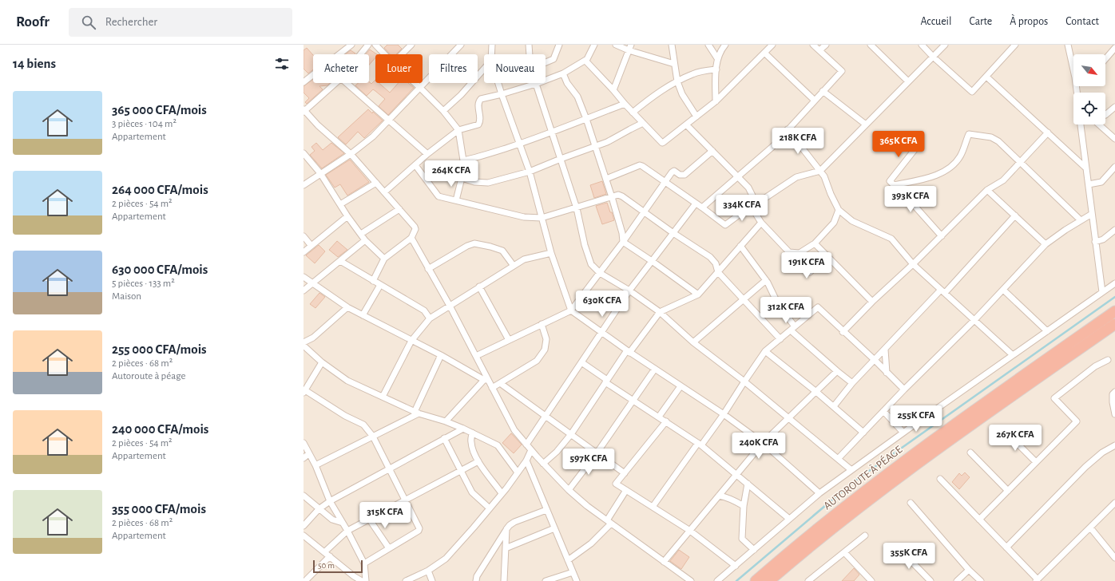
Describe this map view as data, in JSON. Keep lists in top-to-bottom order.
{
  "streets": {
    "highway": ["AUTOROUTE À PÉAGE"]
  },
  "scale_bar": "50 m",
  "north": "bottom right",
  "page": {
    "header": "Roofr",
    "search": "Rechercher",
    "nav": [
      "Accueil",
      "Carte",
      "À propos",
      "Contact"
    ],
    "heading": "14 biens",
    "chip": [
      "Acheter",
      "Louer",
      "Filtres",
      "Nouveau"
    ],
    "list": [
      {
        "name": "365 000 CFA/mois",
        "note": "3 pièces · 104 m² · Appartement"
      },
      {
        "name": "264 000 CFA/mois",
        "note": "2 pièces · 54 m² · Appartement"
      },
      {
        "name": "630 000 CFA/mois",
        "note": "5 pièces · 133 m² · Maison"
      },
      {
        "name": "255 000 CFA/mois",
        "note": "2 pièces · 68 m² · Autoroute à péage"
      },
      {
        "name": "240 000 CFA/mois",
        "note": "2 pièces · 54 m² · Appartement"
      },
      {
        "name": "355 000 CFA/mois",
        "note": "2 pièces · 68 m² · Appartement"
      }
    ],
    "price": [
      "218K CFA",
      "365K CFA",
      "264K CFA",
      "393K CFA",
      "334K CFA",
      "191K CFA",
      "630K CFA",
      "312K CFA",
      "255K CFA",
      "267K CFA",
      "240K CFA",
      "597K CFA",
      "315K CFA",
      "355K CFA"
    ],
    "scale": "50 m"
  }
}
